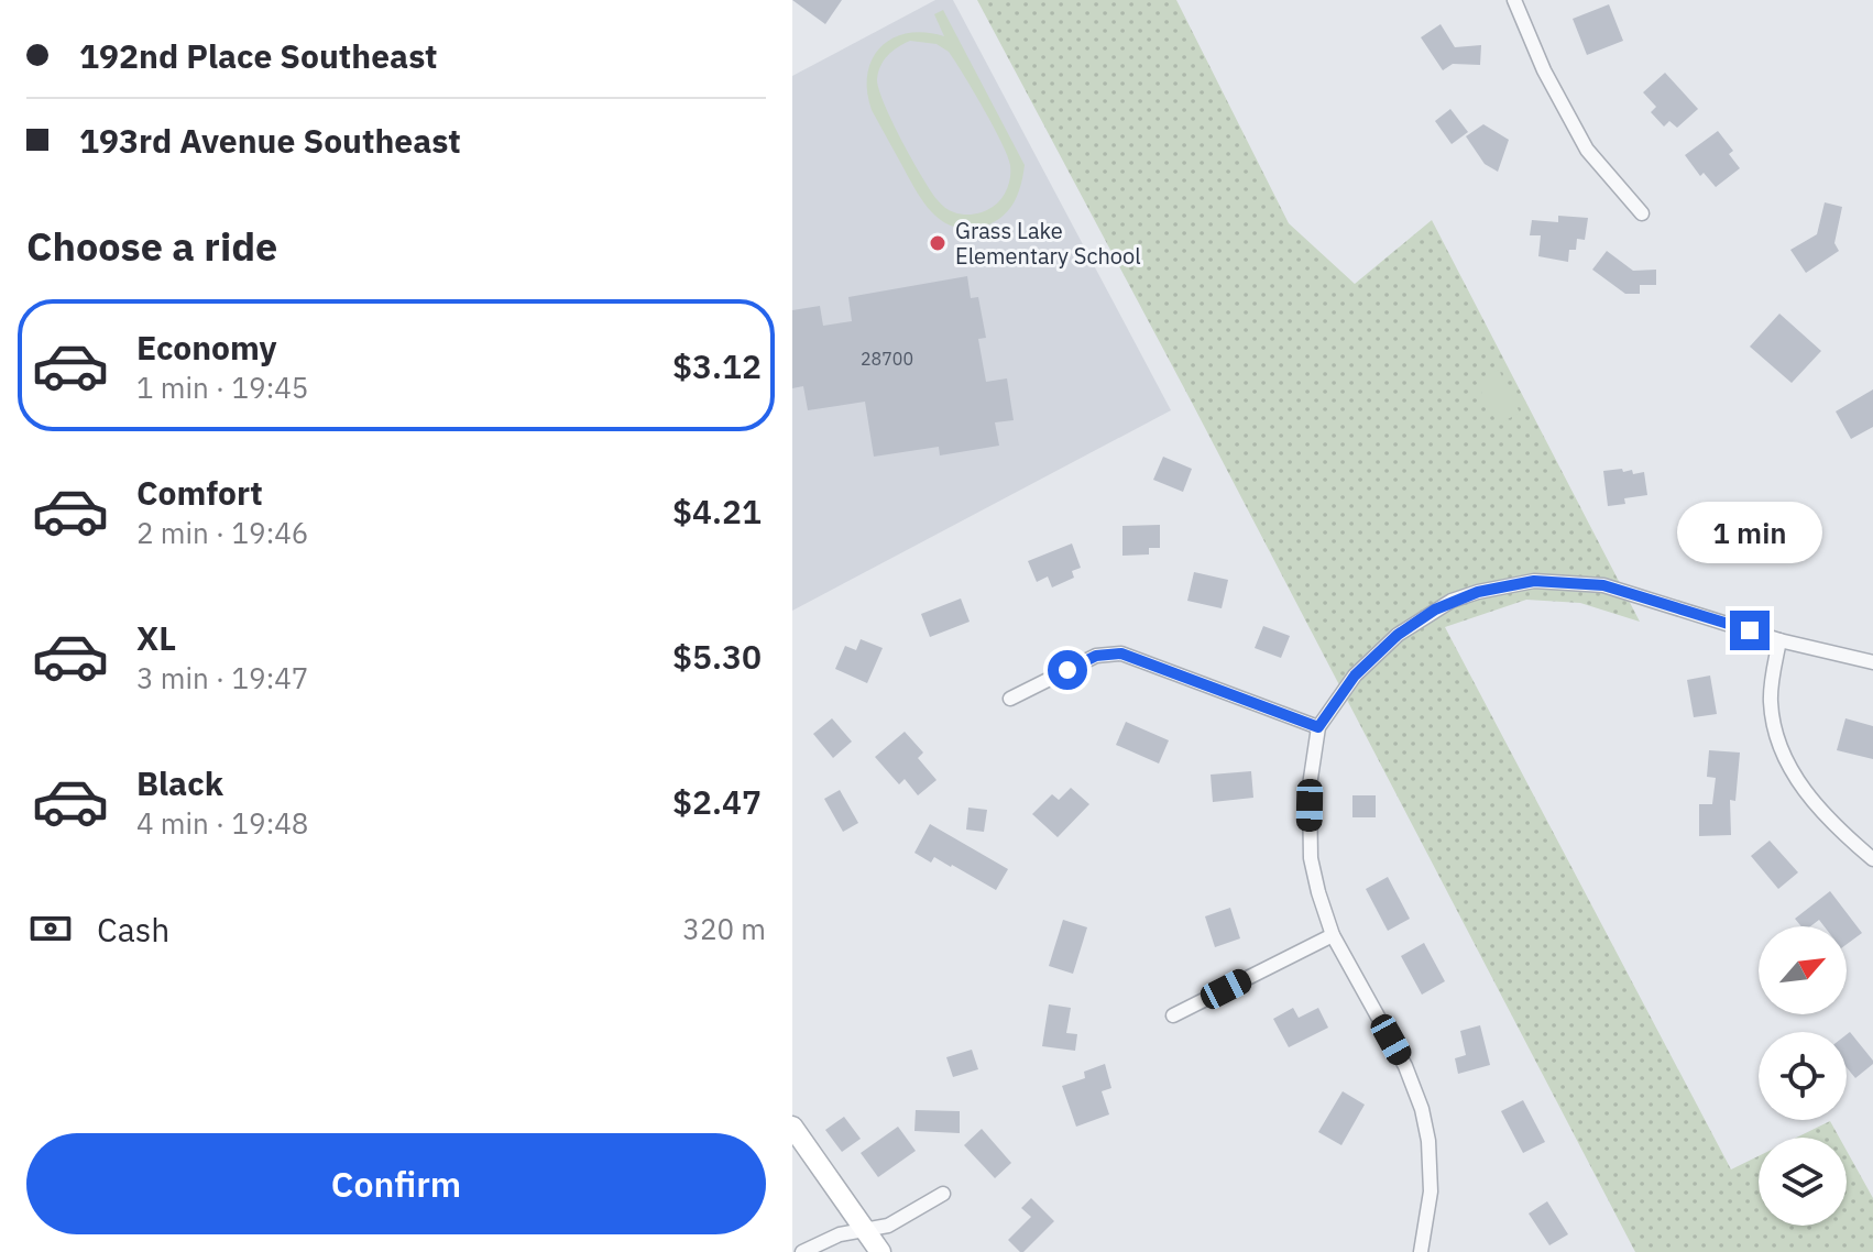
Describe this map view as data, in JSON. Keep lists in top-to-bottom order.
{
  "places": ["Grass Lake Elementary School"],
  "house_numbers": ["28700"],
  "north": "top right",
  "page": {
    "banner": ["192nd Place Southeast", "193rd Avenue Southeast"],
    "heading": "Choose a ride",
    "list": [
      {
        "name": "Economy",
        "note": "1 min · 19:45",
        "value": "$3.12"
      },
      {
        "name": "Comfort",
        "note": "2 min · 19:46",
        "value": "$4.21"
      },
      {
        "name": "XL",
        "note": "3 min · 19:47",
        "value": "$5.30"
      },
      {
        "name": "Black",
        "note": "4 min · 19:48",
        "value": "$2.47"
      }
    ],
    "bubble": "1 min",
    "pay": ["Cash", "320 m"],
    "buttons": "Confirm"
  }
}
